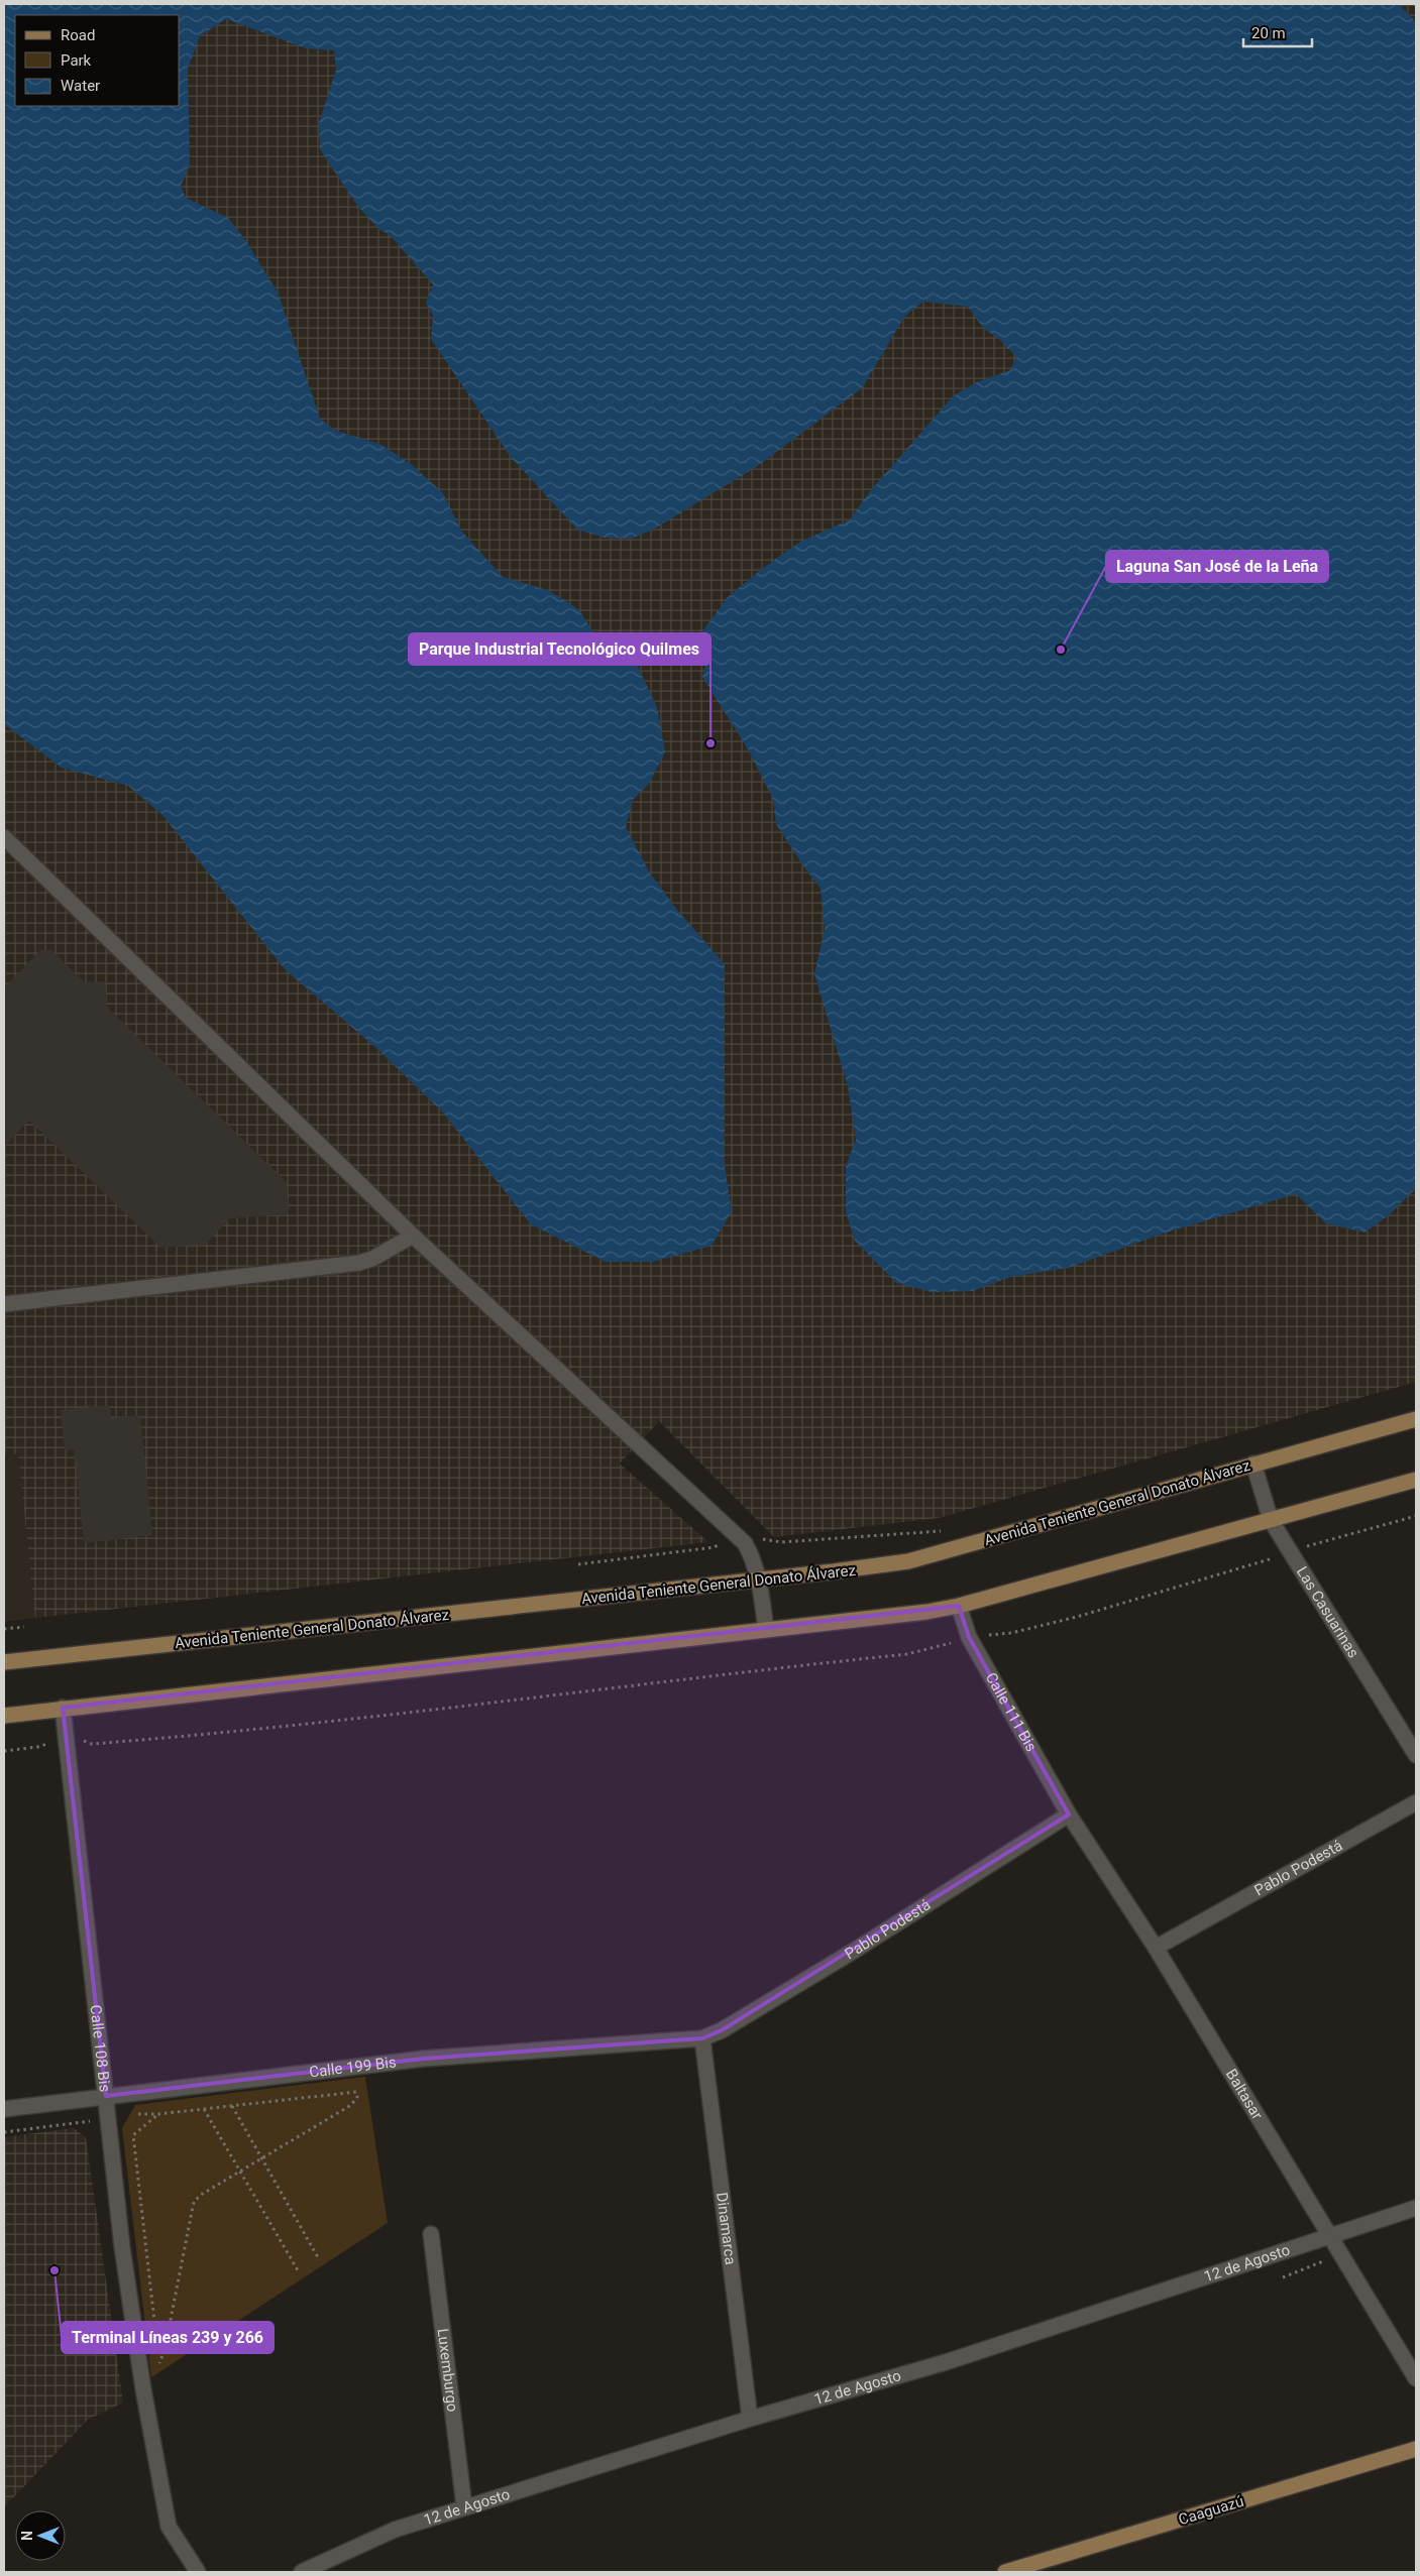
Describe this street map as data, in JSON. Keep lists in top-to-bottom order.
{
  "streets": {
    "main road": ["Avenida Teniente General Donato Álvarez", "Caaguazú"],
    "street": [
      "Las Casuarinas",
      "Calle 111 Bis",
      "Pablo Podestá",
      "Calle 108 Bis",
      "Calle 199 Bis",
      "Baltasar",
      "Dinamarca",
      "12 de Agosto",
      "Luxemburgo"
    ]
  },
  "crossings": [
    ["Avenida Teniente General Donato Álvarez", "Las Casuarinas"],
    ["Calle 111 Bis", "Pablo Podestá"],
    ["Calle 111 Bis", "Baltasar"],
    ["Pablo Podestá", "Calle 199 Bis"],
    ["Pablo Podestá", "Baltasar"],
    ["Pablo Podestá", "Dinamarca"],
    ["Calle 108 Bis", "Calle 199 Bis"],
    ["Calle 199 Bis", "Dinamarca"],
    ["Baltasar", "12 de Agosto"],
    ["Dinamarca", "12 de Agosto"],
    ["12 de Agosto", "Luxemburgo"]
  ],
  "places": ["Laguna San José de la Leña", "Parque Industrial Tecnológico Quilmes", "Terminal Líneas 239 y 266"],
  "legend": ["Road", "Park", "Water"],
  "scale_bar": "20 m",
  "north": "left"
}
